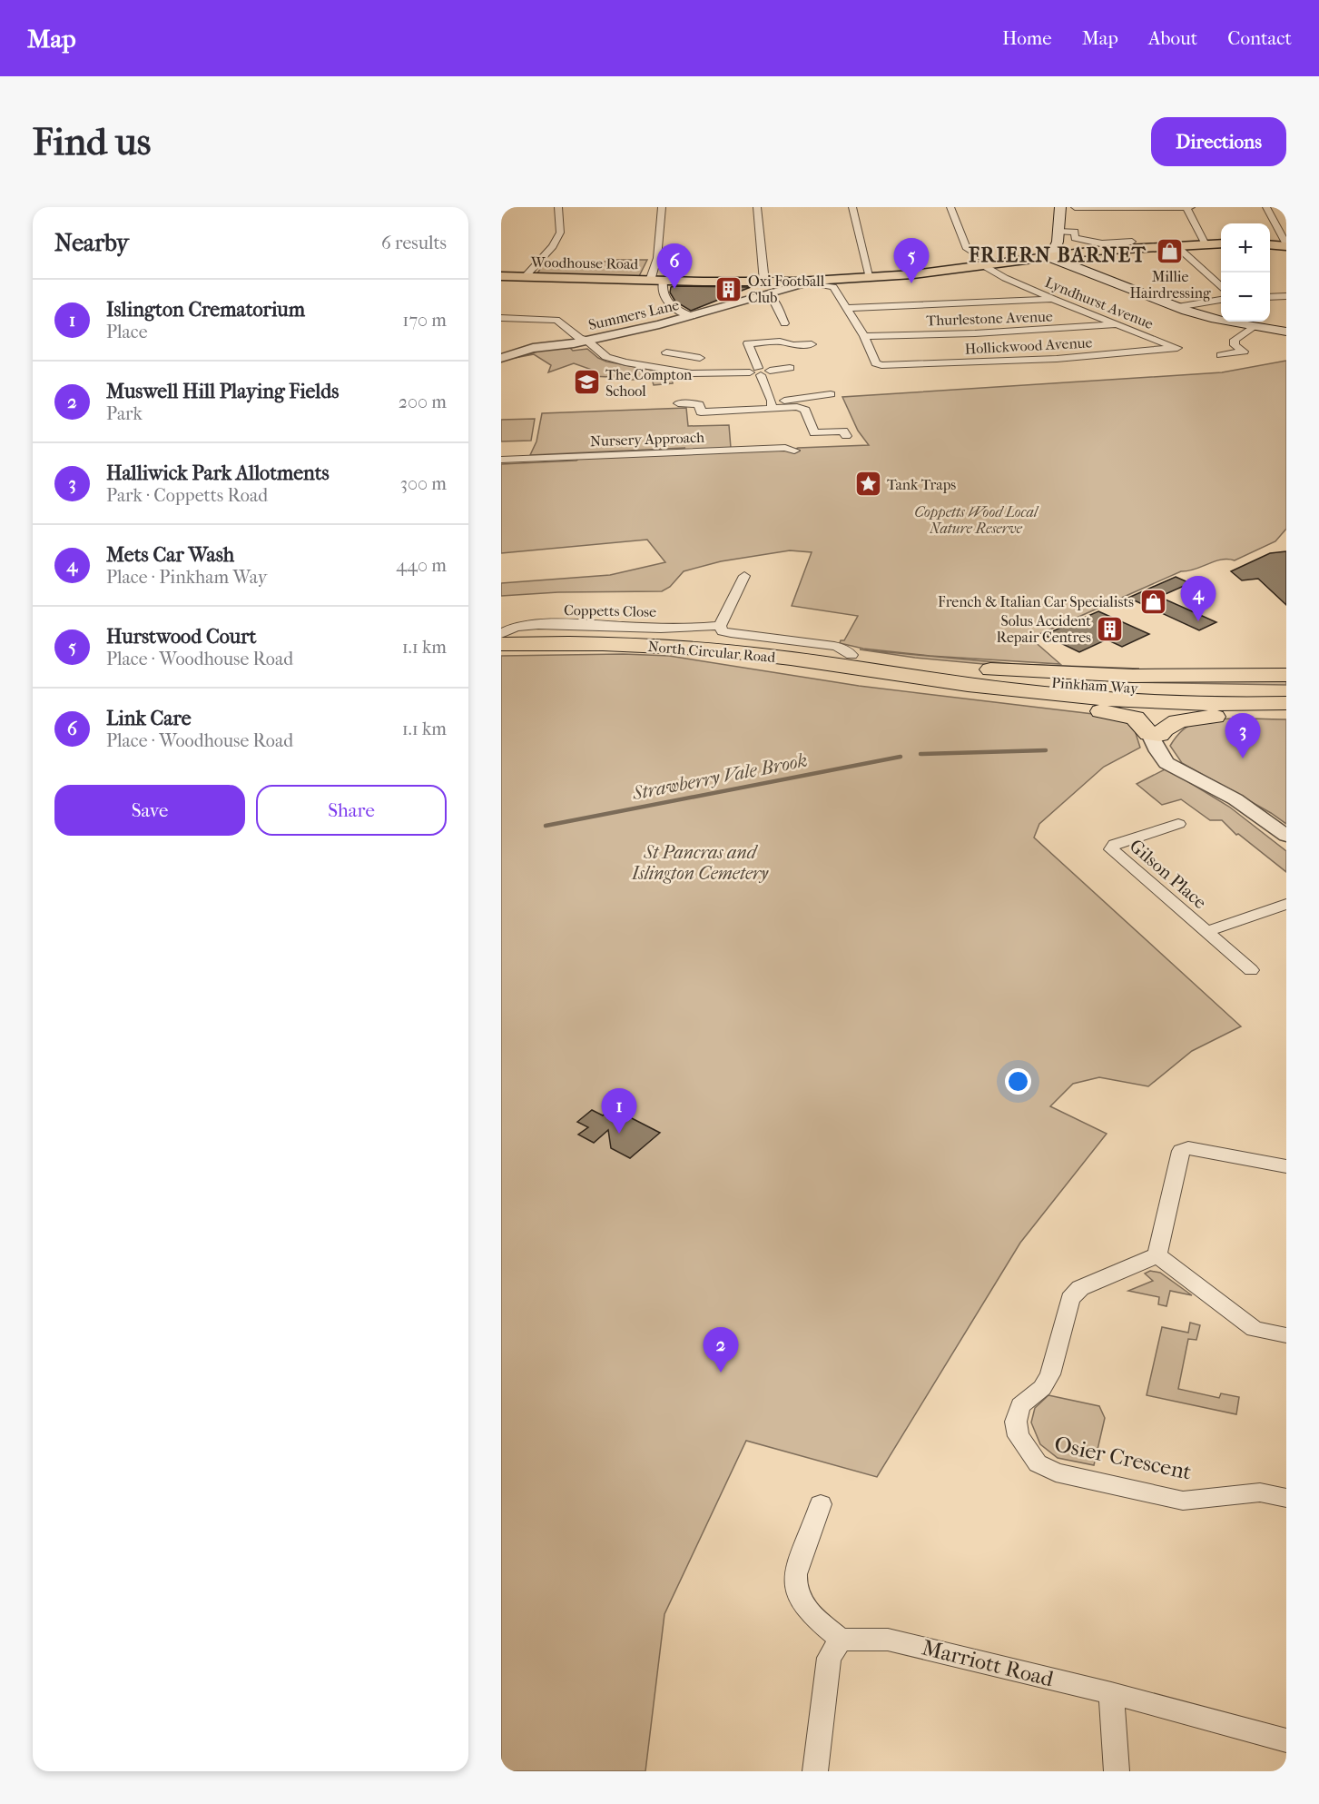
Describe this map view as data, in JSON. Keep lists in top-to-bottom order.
{
  "streets": {
    "highway": ["North Circular Road", "Pinkham Way"],
    "main road": ["Woodhouse Road"],
    "street": [
      "Lyndhurst Avenue",
      "Summers Lane",
      "Thurlestone Avenue",
      "Hollickwood Avenue",
      "Nursery Approach",
      "Coppetts Close",
      "Gilson Place",
      "Osier Crescent",
      "Marriott Road"
    ]
  },
  "crossings": [
    ["Woodhouse Road", "Lyndhurst Avenue"],
    ["Woodhouse Road", "Summers Lane"],
    ["Lyndhurst Avenue", "Thurlestone Avenue"],
    ["Lyndhurst Avenue", "Hollickwood Avenue"],
    ["Thurlestone Avenue", "Hollickwood Avenue"],
    ["Coppetts Close", "North Circular Road"],
    ["North Circular Road", "Pinkham Way"]
  ],
  "districts": ["FRIERN BARNET"],
  "water": ["Strawberry Vale Brook"],
  "parks": ["Coppetts Wood Local Nature Reserve", "St Pancras and Islington Cemetery"],
  "places": {
    "shop": ["Millie Hairdressing", "French & Italian Car Specialists"],
    "building": ["Oxi Football Club", "Solus Accident Repair Centres"],
    "school or university": ["The Compton School"],
    "place": ["Tank Traps"]
  },
  "page": {
    "header": "Map",
    "nav": [
      "Home",
      "Map",
      "About",
      "Contact"
    ],
    "buttons": [
      "Directions",
      ["Save", "Share"]
    ],
    "title": "Find us",
    "heading": ["Nearby", "6 results"],
    "map_buttons": ["+", "−"],
    "pins": [
      "5",
      "6",
      "4",
      "3",
      "1",
      "2"
    ],
    "list": [
      {
        "mark": "1",
        "name": "Islington Crematorium",
        "note": "Place",
        "value": "170 m"
      },
      {
        "mark": "2",
        "name": "Muswell Hill Playing Fields",
        "note": "Park",
        "value": "200 m"
      },
      {
        "mark": "3",
        "name": "Halliwick Park Allotments",
        "note": "Park · Coppetts Road",
        "value": "300 m"
      },
      {
        "mark": "4",
        "name": "Mets Car Wash",
        "note": "Place · Pinkham Way",
        "value": "440 m"
      },
      {
        "mark": "5",
        "name": "Hurstwood Court",
        "note": "Place · Woodhouse Road",
        "value": "1.1 km"
      },
      {
        "mark": "6",
        "name": "Link Care",
        "note": "Place · Woodhouse Road",
        "value": "1.1 km"
      }
    ]
  }
}
